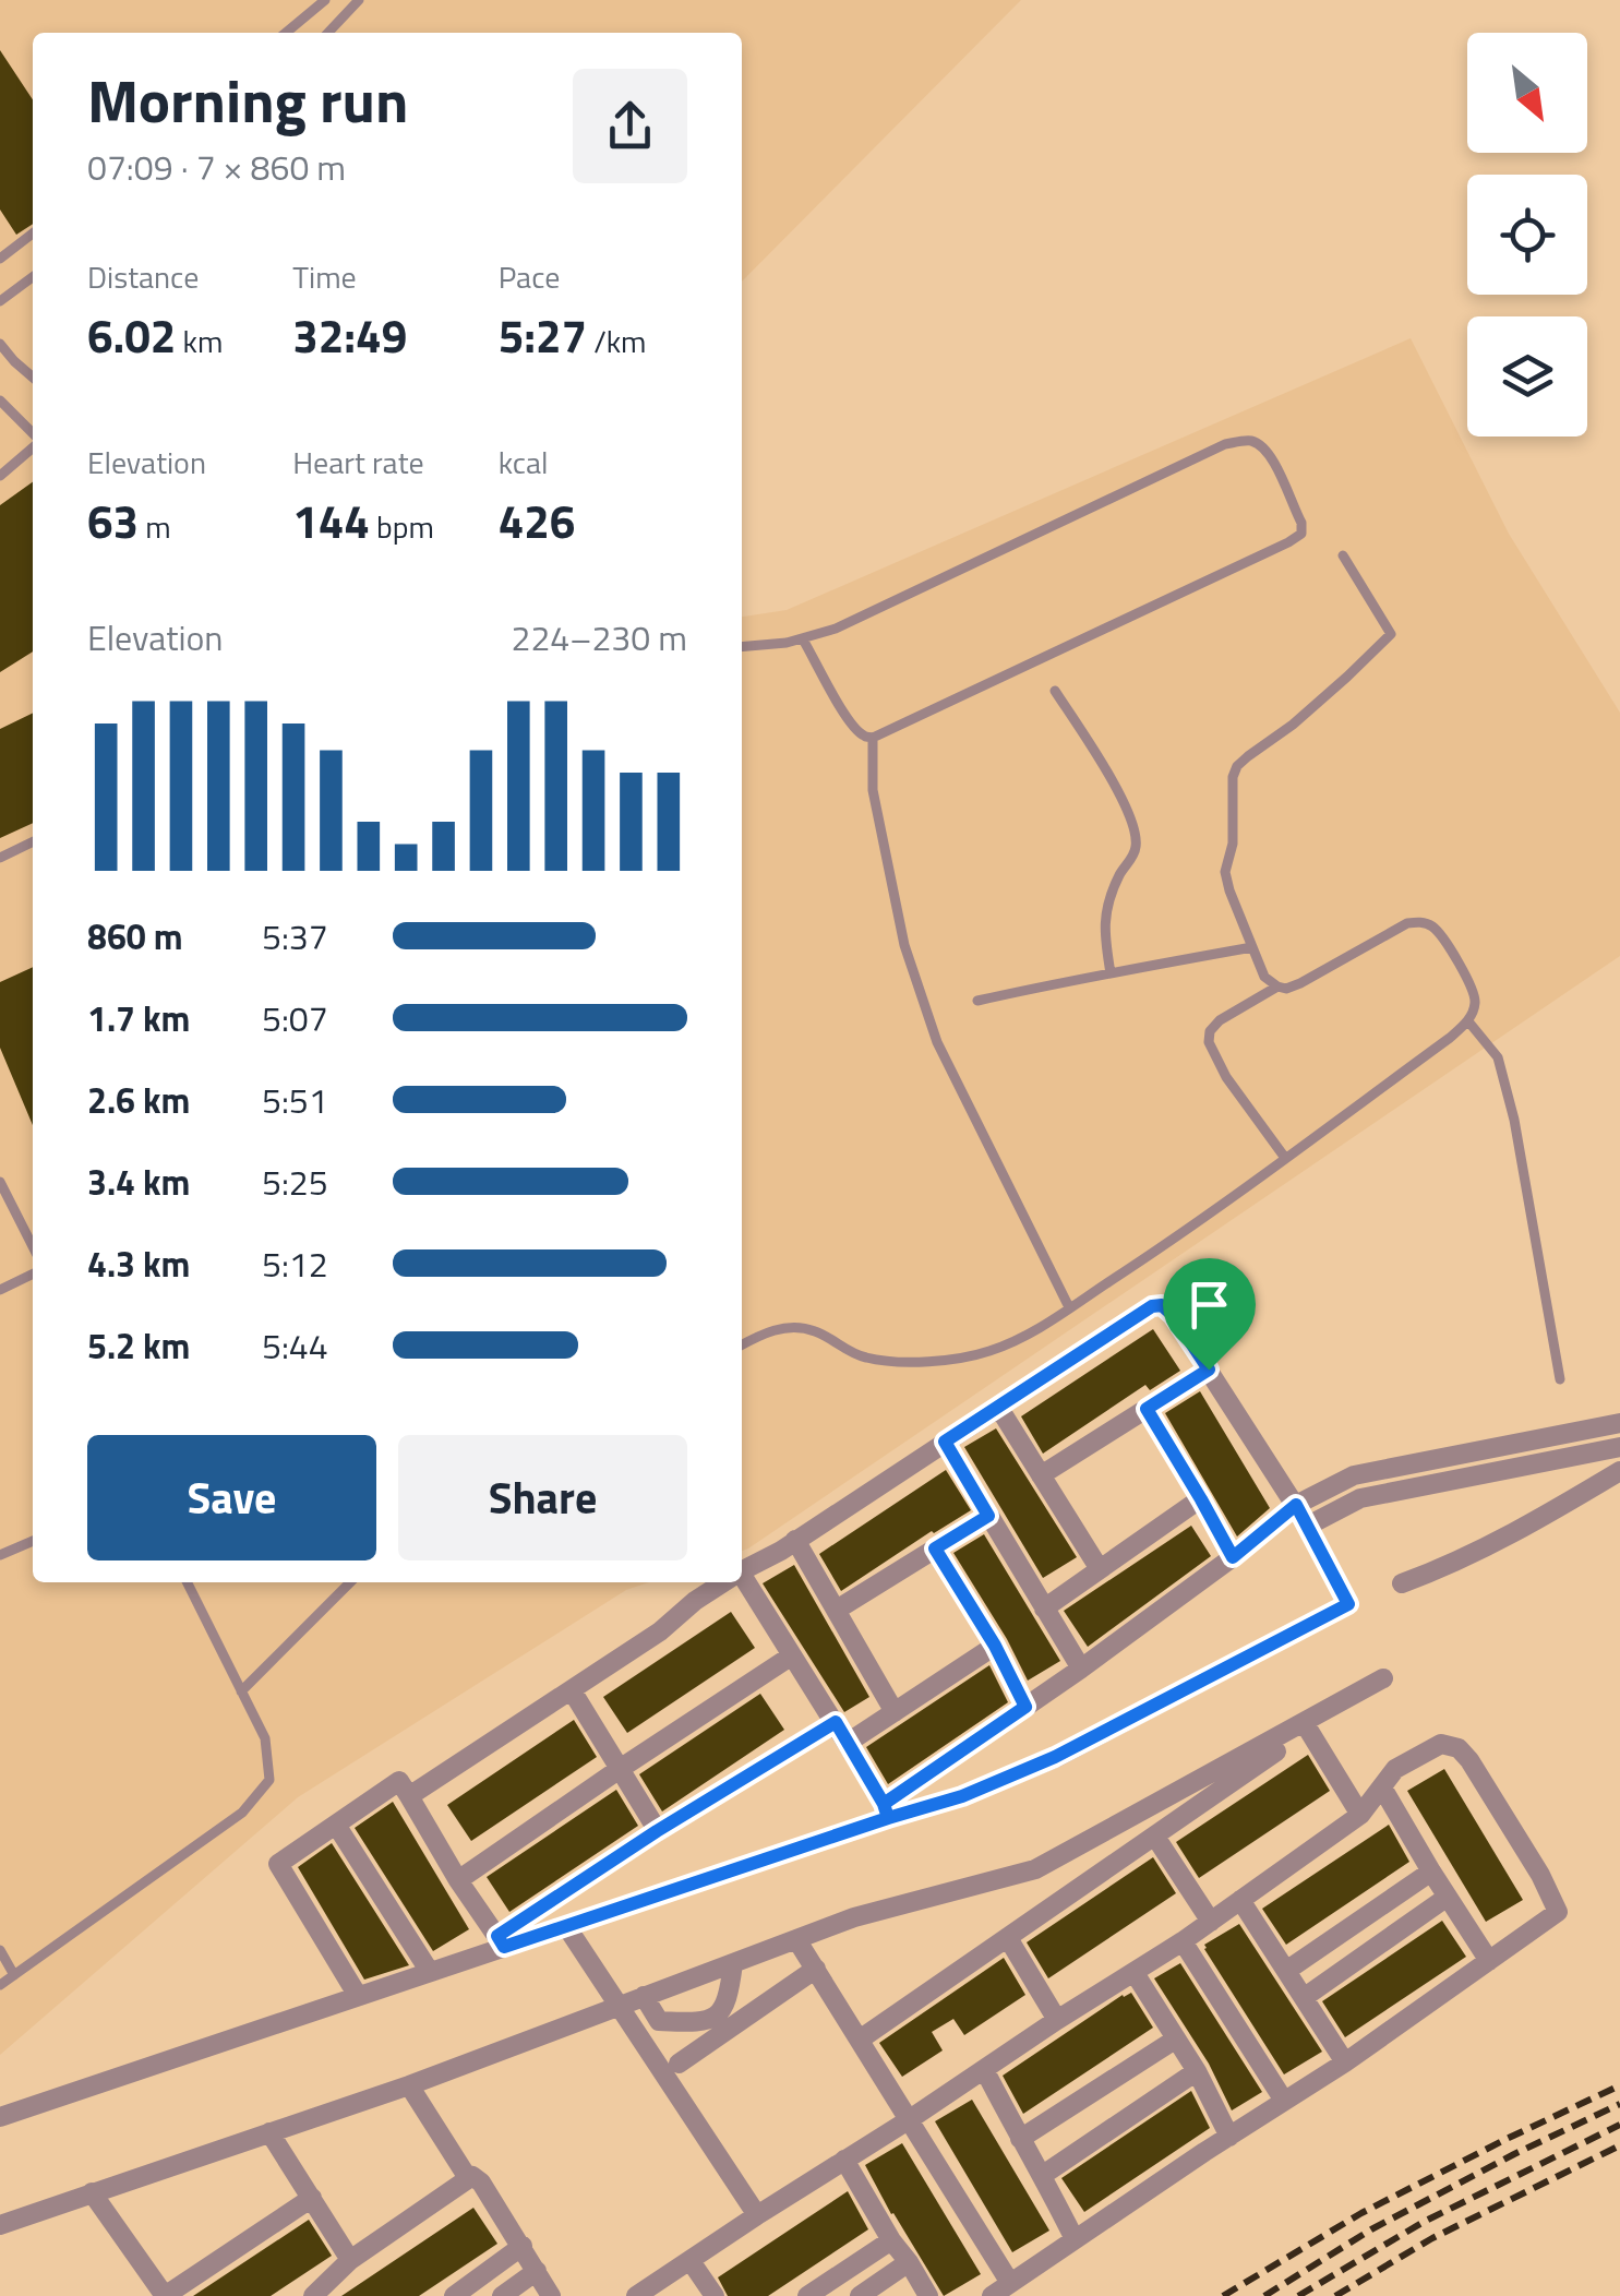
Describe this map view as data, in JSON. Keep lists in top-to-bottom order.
{
  "north": "bottom right",
  "page": {
    "heading": ["Morning run", "07:09 · 7 × 860 m"],
    "stats": [
      ["Distance", "6.02 km"],
      ["Time", "32:49"],
      ["Pace", "5:27 /km"],
      ["Elevation", "63 m"],
      ["Heart rate", "144 bpm"],
      ["kcal", "426"]
    ],
    "chart": ["Elevation", "224–230 m"],
    "list": [
      {
        "name": "860 m",
        "note": "5:37"
      },
      {
        "name": "1.7 km",
        "note": "5:07"
      },
      {
        "name": "2.6 km",
        "note": "5:51"
      },
      {
        "name": "3.4 km",
        "note": "5:25"
      },
      {
        "name": "4.3 km",
        "note": "5:12"
      },
      {
        "name": "5.2 km",
        "note": "5:44"
      }
    ],
    "buttons": ["Save", "Share"]
  }
}
